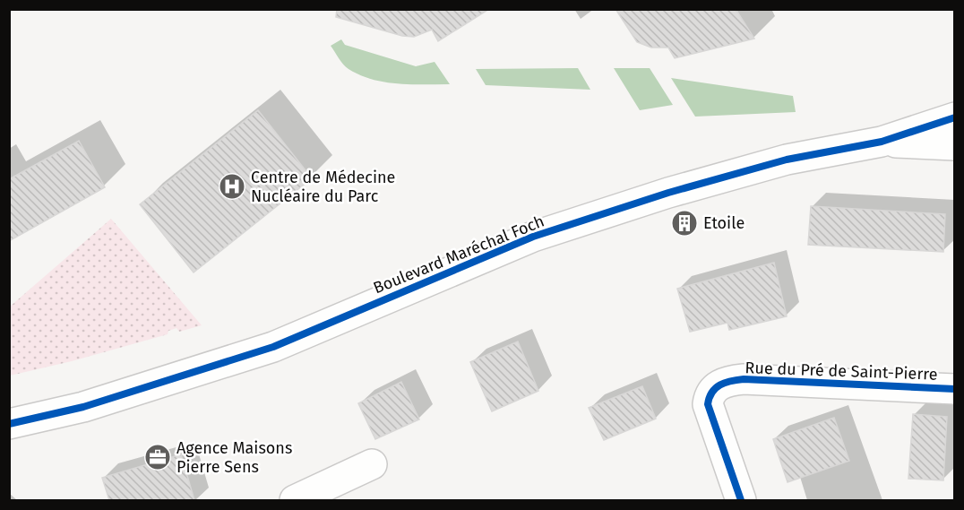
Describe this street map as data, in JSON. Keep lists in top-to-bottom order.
{
  "streets": {
    "main road": ["Boulevard Maréchal Foch", "Rue du Pré de Saint-Pierre"]
  },
  "places": {
    "hospital": ["Centre de Médecine Nucléaire du Parc"],
    "building": ["Etoile"],
    "office": ["Agence Maisons Pierre Sens"]
  }
}
